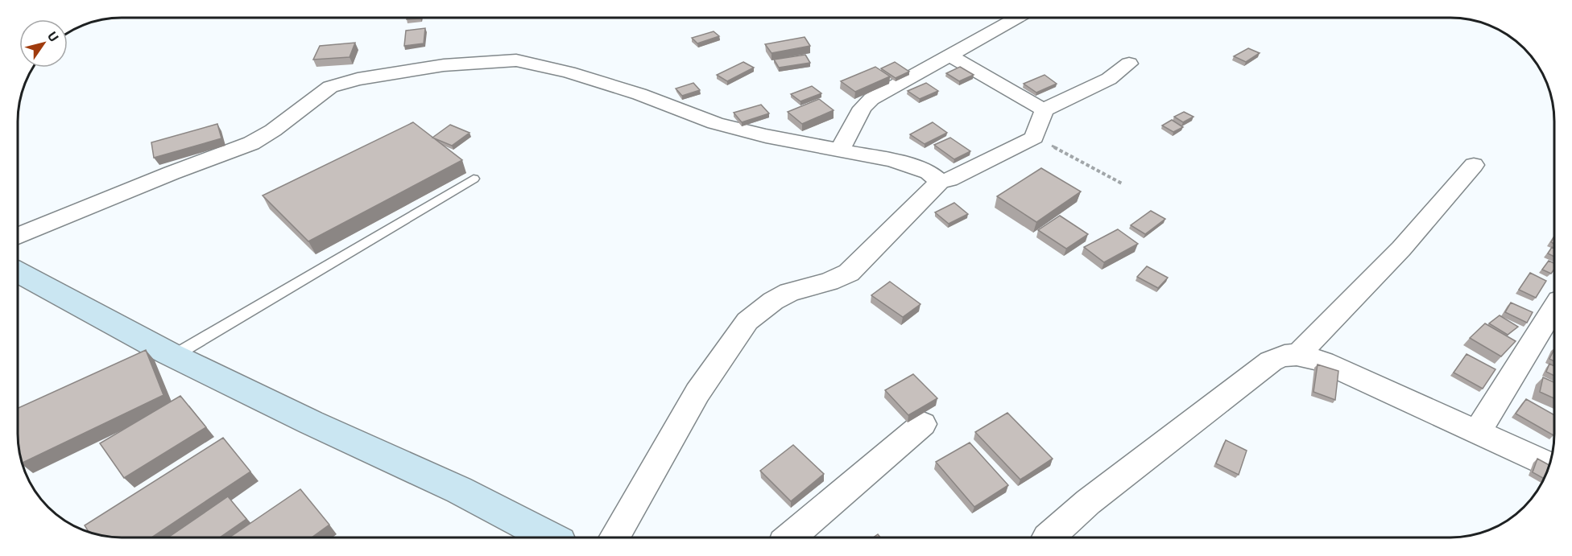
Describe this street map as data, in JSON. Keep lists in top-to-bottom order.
{
  "north": "top right"
}
